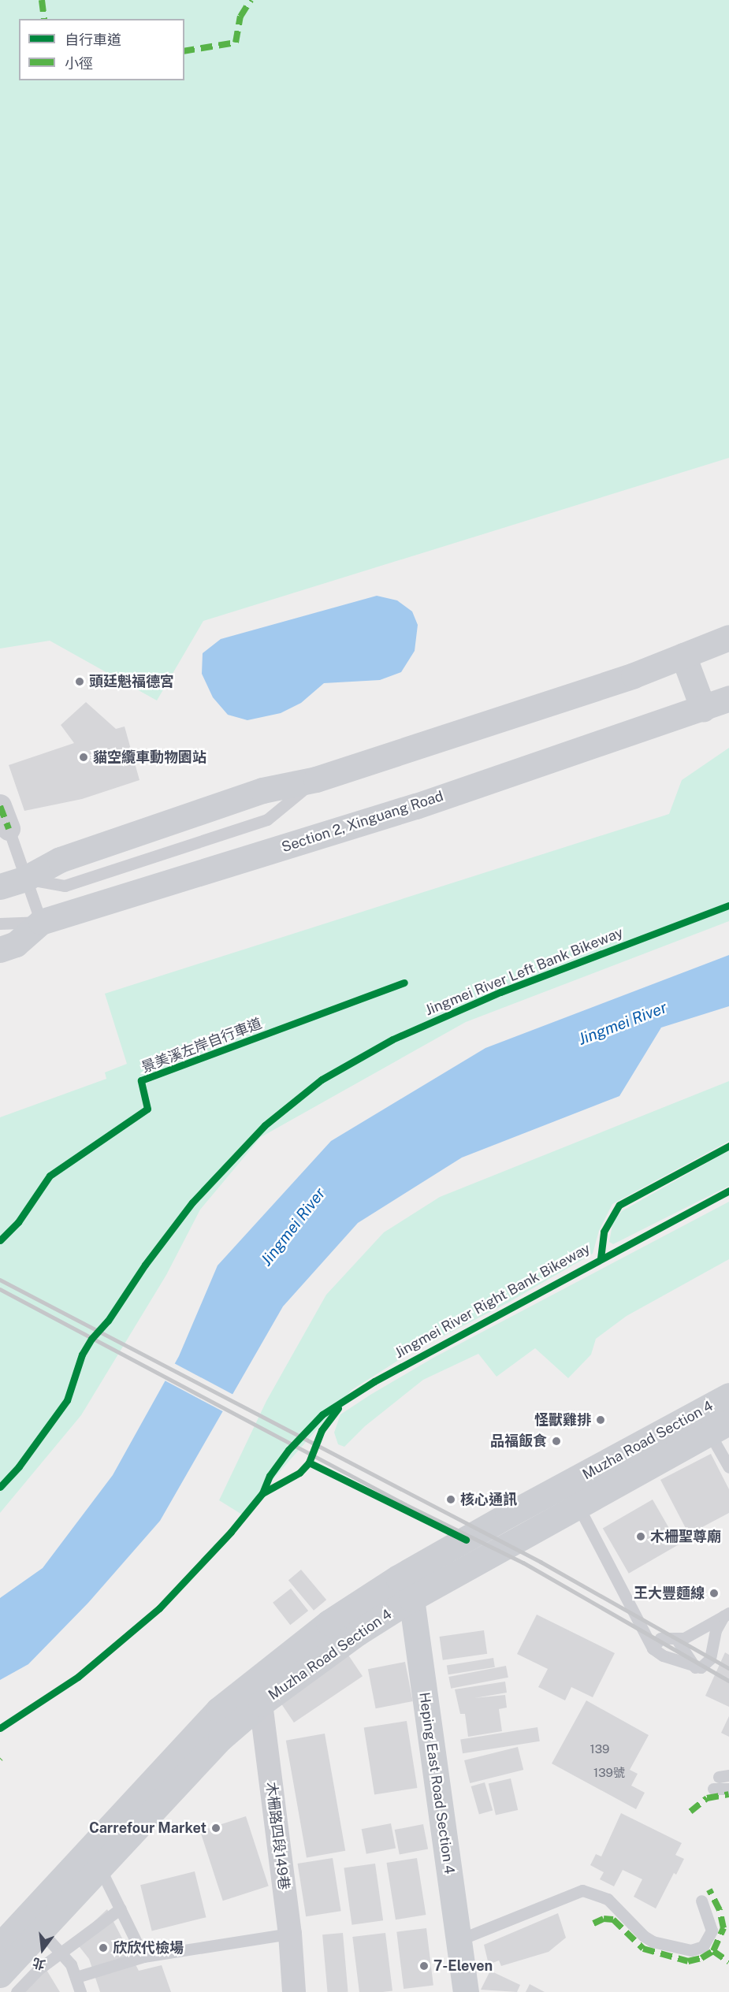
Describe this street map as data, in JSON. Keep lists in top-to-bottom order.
{
  "streets": {
    "main road": ["Section 2, Xinguang Road", "Muzha Road Section 4", "Heping East Road Section 4"],
    "street": ["木柵路四段149巷"],
    "cycle path": ["Jingmei River Left Bank Bikeway", "景美溪左岸自行車道", "Jingmei River Right Bank Bikeway"]
  },
  "crossings": [
    ["Muzha Road Section 4", "Heping East Road Section 4"],
    ["Muzha Road Section 4", "木柵路四段149巷"]
  ],
  "water": ["Jingmei River"],
  "places": [
    "頭廷魁福德宮",
    "貓空纜車動物園站",
    "怪獸雞排",
    "品福飯食",
    "核心通訊",
    "木柵聖尊廟",
    "王大豐麵線",
    "Carrefour Market",
    "欣欣代檢場",
    "7-Eleven"
  ],
  "house_numbers": ["139", "139號"],
  "legend": ["自行車道", "小徑"],
  "north": "bottom"
}
